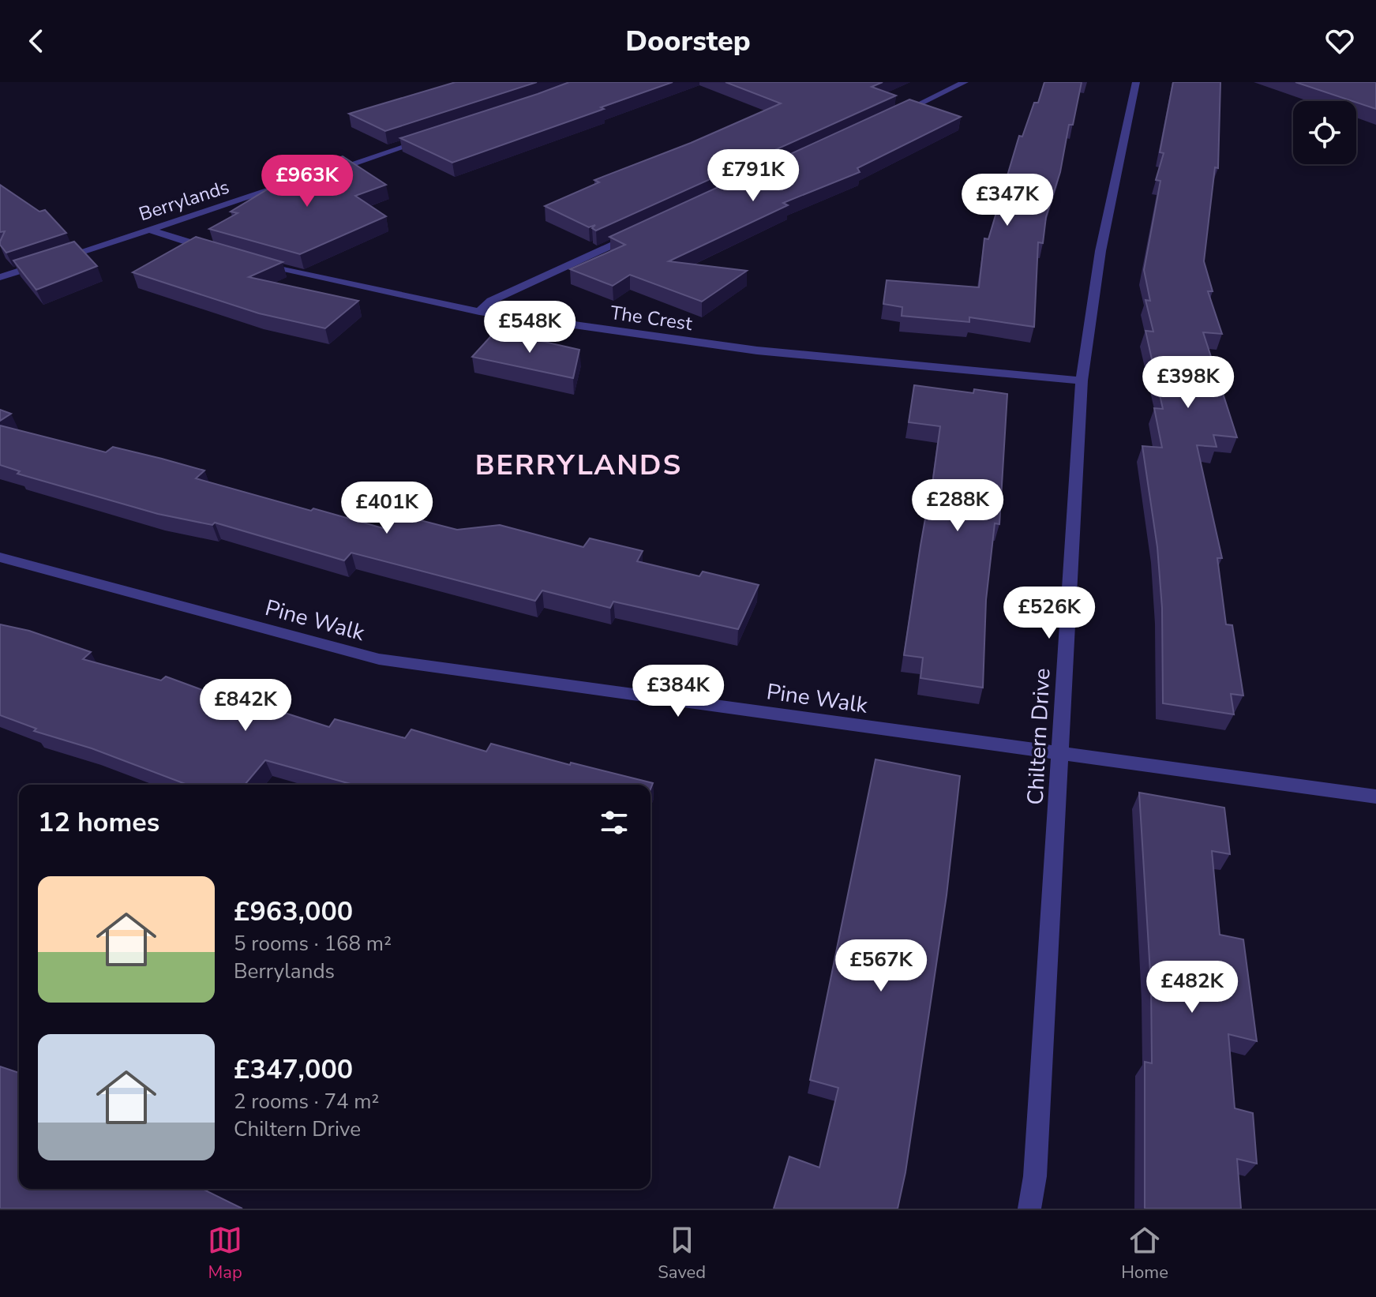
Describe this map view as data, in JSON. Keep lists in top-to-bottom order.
{
  "streets": {
    "street": [
      "Berrylands",
      "The Crest",
      "Pine Walk",
      "Chiltern Drive"
    ]
  },
  "crossings": [
    ["The Crest", "Chiltern Drive"],
    ["Pine Walk", "Chiltern Drive"]
  ],
  "districts": ["BERRYLANDS"],
  "page": {
    "header": "Doorstep",
    "price": [
      "£791K",
      "£963K",
      "£347K",
      "£548K",
      "£398K",
      "£288K",
      "£401K",
      "£526K",
      "£384K",
      "£842K",
      "£567K",
      "£482K"
    ],
    "heading": "12 homes",
    "list": [
      {
        "name": "£963,000",
        "note": "5 rooms · 168 m² · Berrylands"
      },
      {
        "name": "£347,000",
        "note": "2 rooms · 74 m² · Chiltern Drive"
      }
    ],
    "tabs": ["Map", "Saved", "Home"]
  }
}
